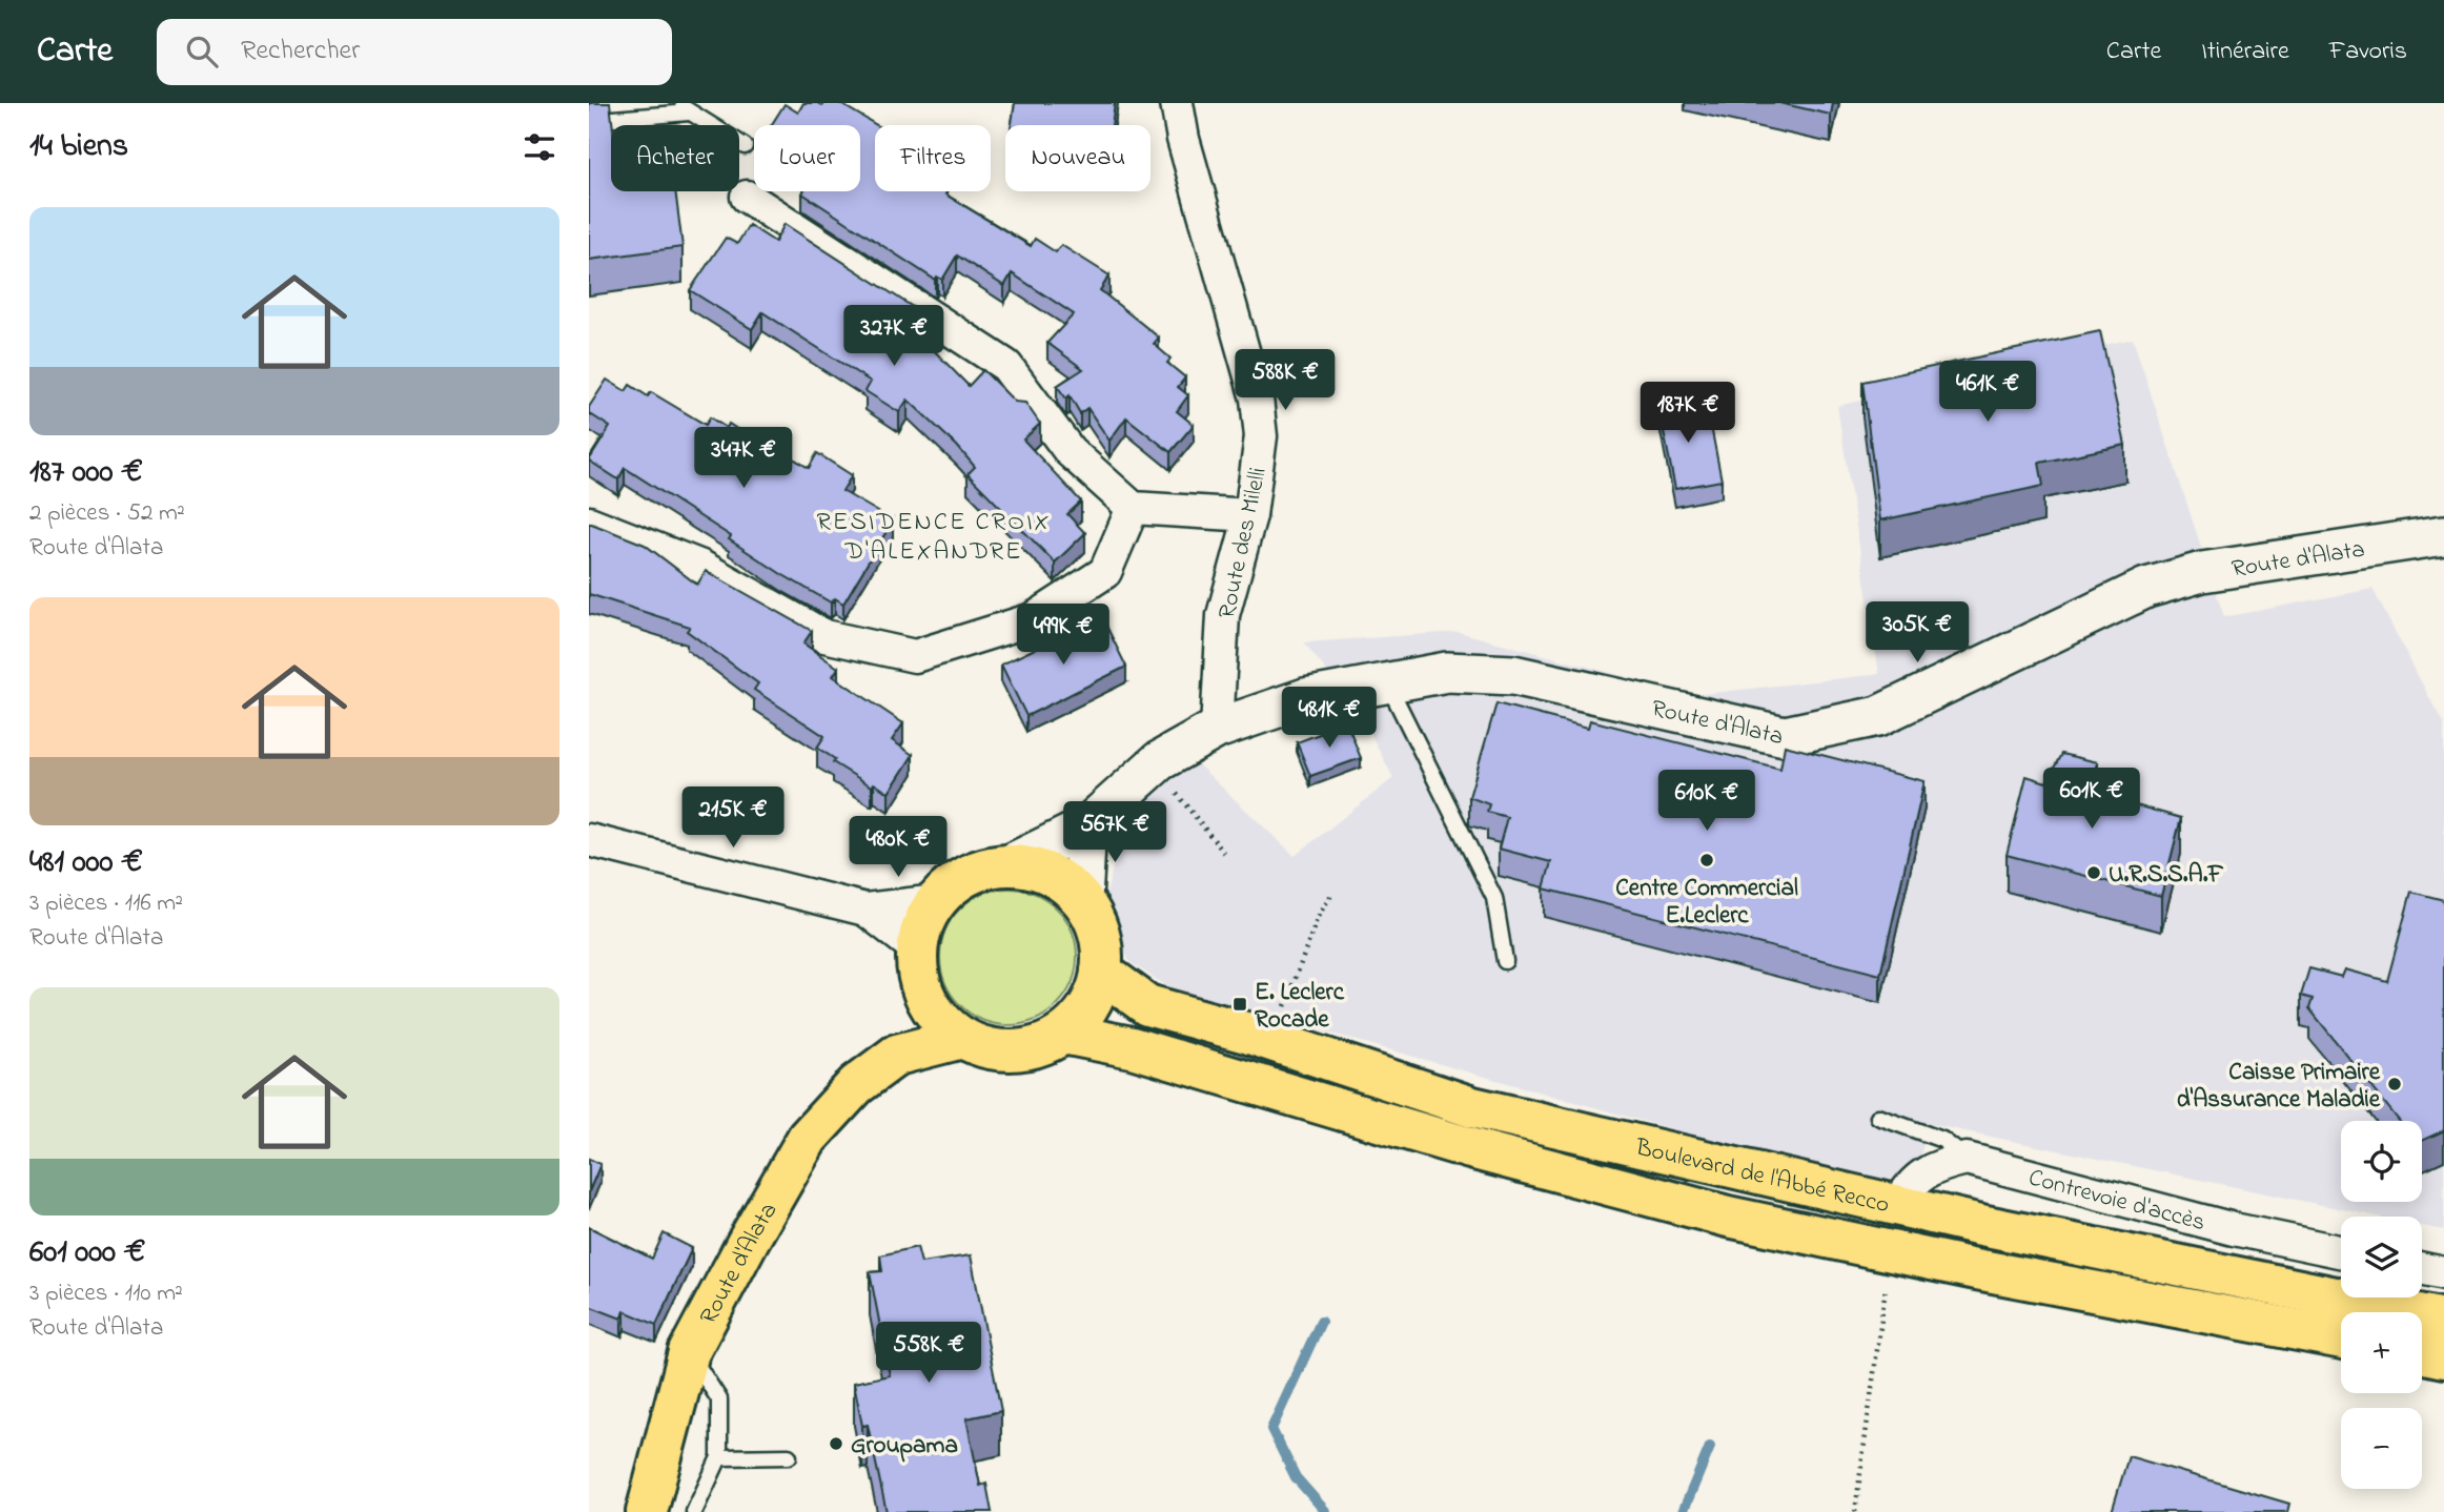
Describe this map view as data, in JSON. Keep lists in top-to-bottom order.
{
  "streets": {
    "main road": ["Route d'Alata", "Boulevard de l'Abbé Recco"],
    "street": ["Route des Milelli", "Contrevoie d'accès"]
  },
  "crossings": [
    ["Route des Milelli", "Route d'Alata"],
    ["Route d'Alata", "Boulevard de l'Abbé Recco"]
  ],
  "districts": ["RESIDENCE CROIX D'ALEXANDRE"],
  "places": {
    "other": [
      "Centre Commercial E.Leclerc",
      "U.R.S.S.A.F",
      "Caisse Primaire d'Assurance Maladie",
      "Groupama"
    ],
    "transit": ["E. Leclerc Rocade"]
  },
  "page": {
    "header": "Carte",
    "search": "Rechercher",
    "nav": ["Carte", "Itinéraire", "Favoris"],
    "heading": "14 biens",
    "chip": [
      "Acheter",
      "Louer",
      "Filtres",
      "Nouveau"
    ],
    "list": [
      {
        "name": "187 000 €",
        "note": "2 pièces · 52 m² · Route d'Alata"
      },
      {
        "name": "481 000 €",
        "note": "3 pièces · 116 m² · Route d'Alata"
      },
      {
        "name": "601 000 €",
        "note": "3 pièces · 110 m² · Route d'Alata"
      }
    ],
    "price": [
      "327K €",
      "588K €",
      "461K €",
      "187K €",
      "347K €",
      "305K €",
      "499K €",
      "481K €",
      "601K €",
      "610K €",
      "215K €",
      "567K €",
      "480K €",
      "558K €"
    ],
    "map_buttons": ["+", "−"]
  }
}
